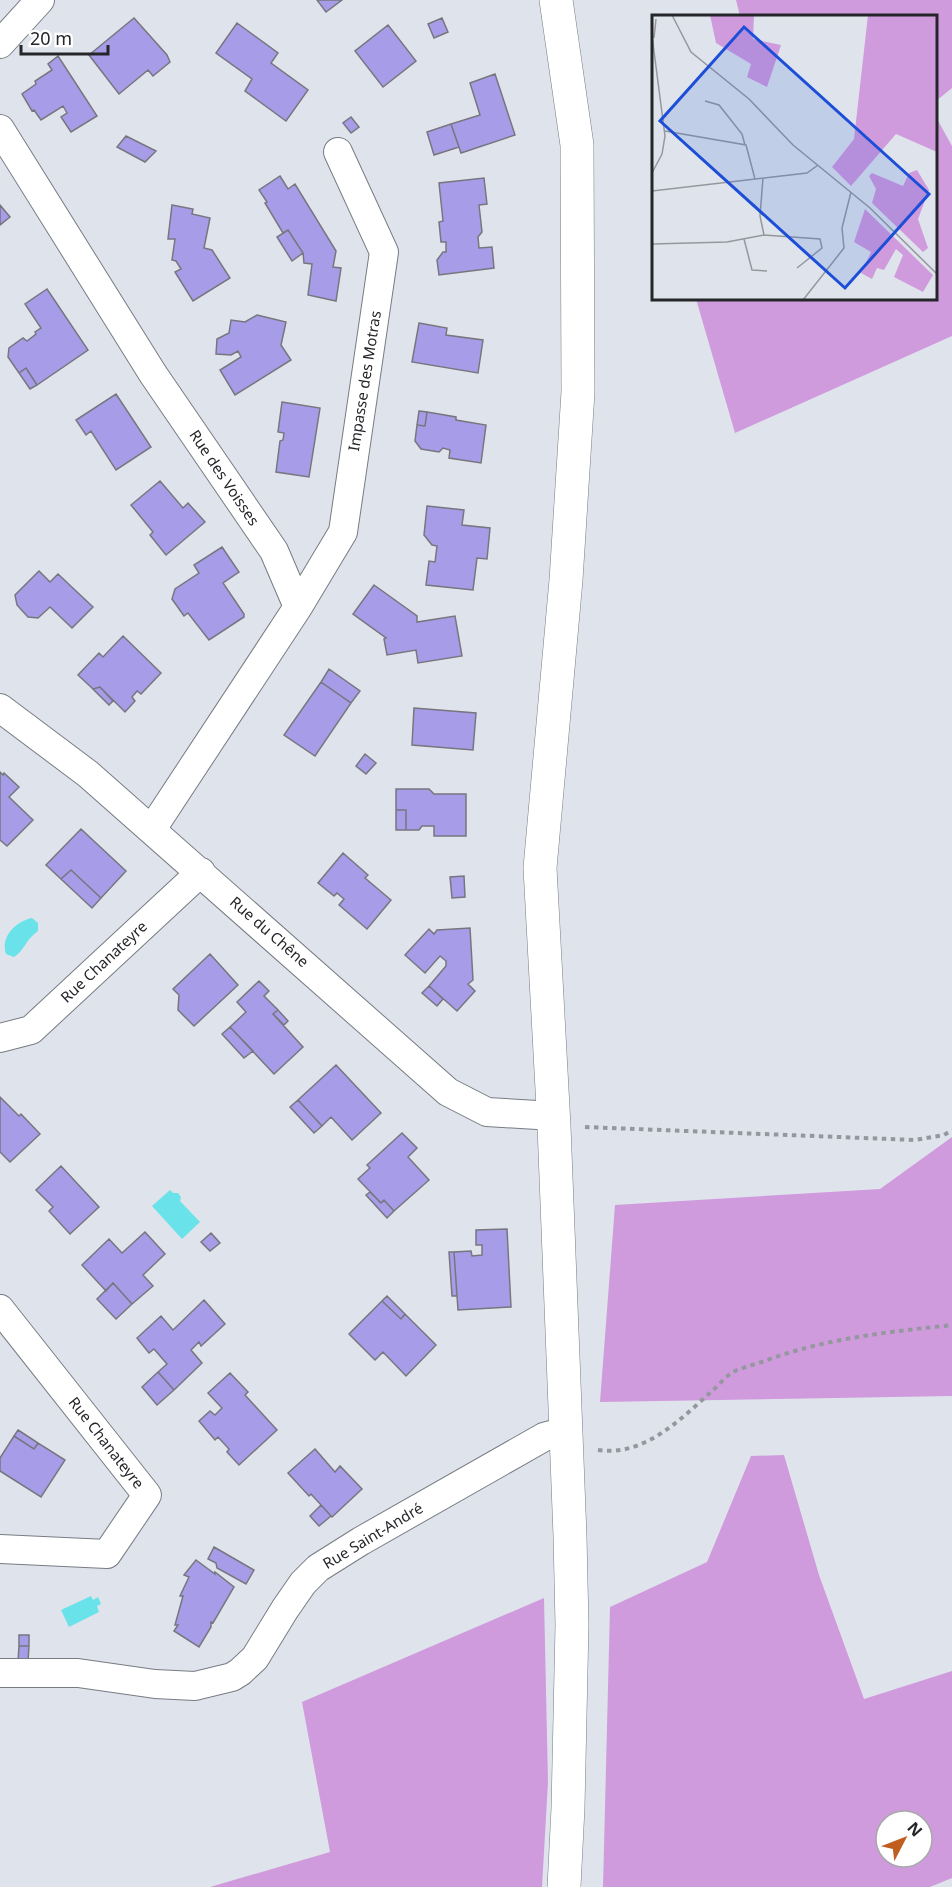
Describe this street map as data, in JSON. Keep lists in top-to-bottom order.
{
  "streets": {
    "street": [
      "Impasse des Motras",
      "Rue des Voisses",
      "Rue du Chêne",
      "Rue Chanateyre",
      "Rue Saint-André"
    ]
  },
  "crossings": [
    ["Impasse des Motras", "Rue des Voisses"],
    ["Rue du Chêne", "Rue Chanateyre"]
  ],
  "scale_bar": "20 m",
  "north": "top right"
}
